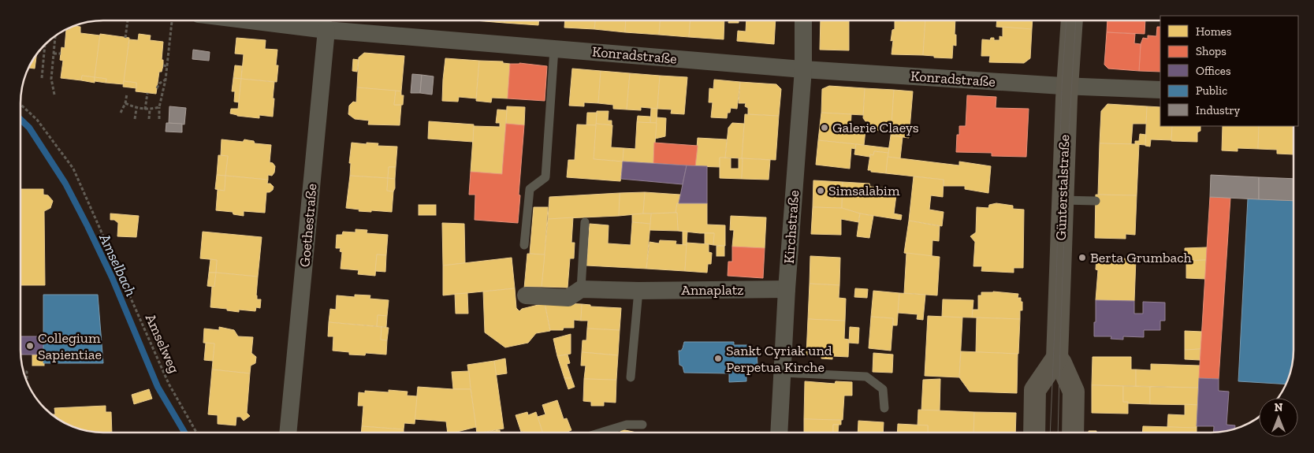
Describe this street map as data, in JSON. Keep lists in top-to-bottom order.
{
  "streets": {
    "main road": ["Günterstalstraße"],
    "street": [
      "Konradstraße",
      "Goethestraße",
      "Kirchstraße",
      "Annaplatz"
    ],
    "path": ["Amselweg"]
  },
  "crossings": [
    ["Konradstraße", "Günterstalstraße"],
    ["Konradstraße", "Goethestraße"],
    ["Konradstraße", "Kirchstraße"],
    ["Kirchstraße", "Annaplatz"]
  ],
  "water": ["Amselbach"],
  "places": [
    "Galerie Claeys",
    "Simsalabim",
    "Berta Grumbach",
    "Collegium Sapientiae",
    "Sankt Cyriak und Perpetua Kirche"
  ],
  "legend": [
    "Homes",
    "Shops",
    "Offices",
    "Public",
    "Industry"
  ],
  "north": "top"
}
